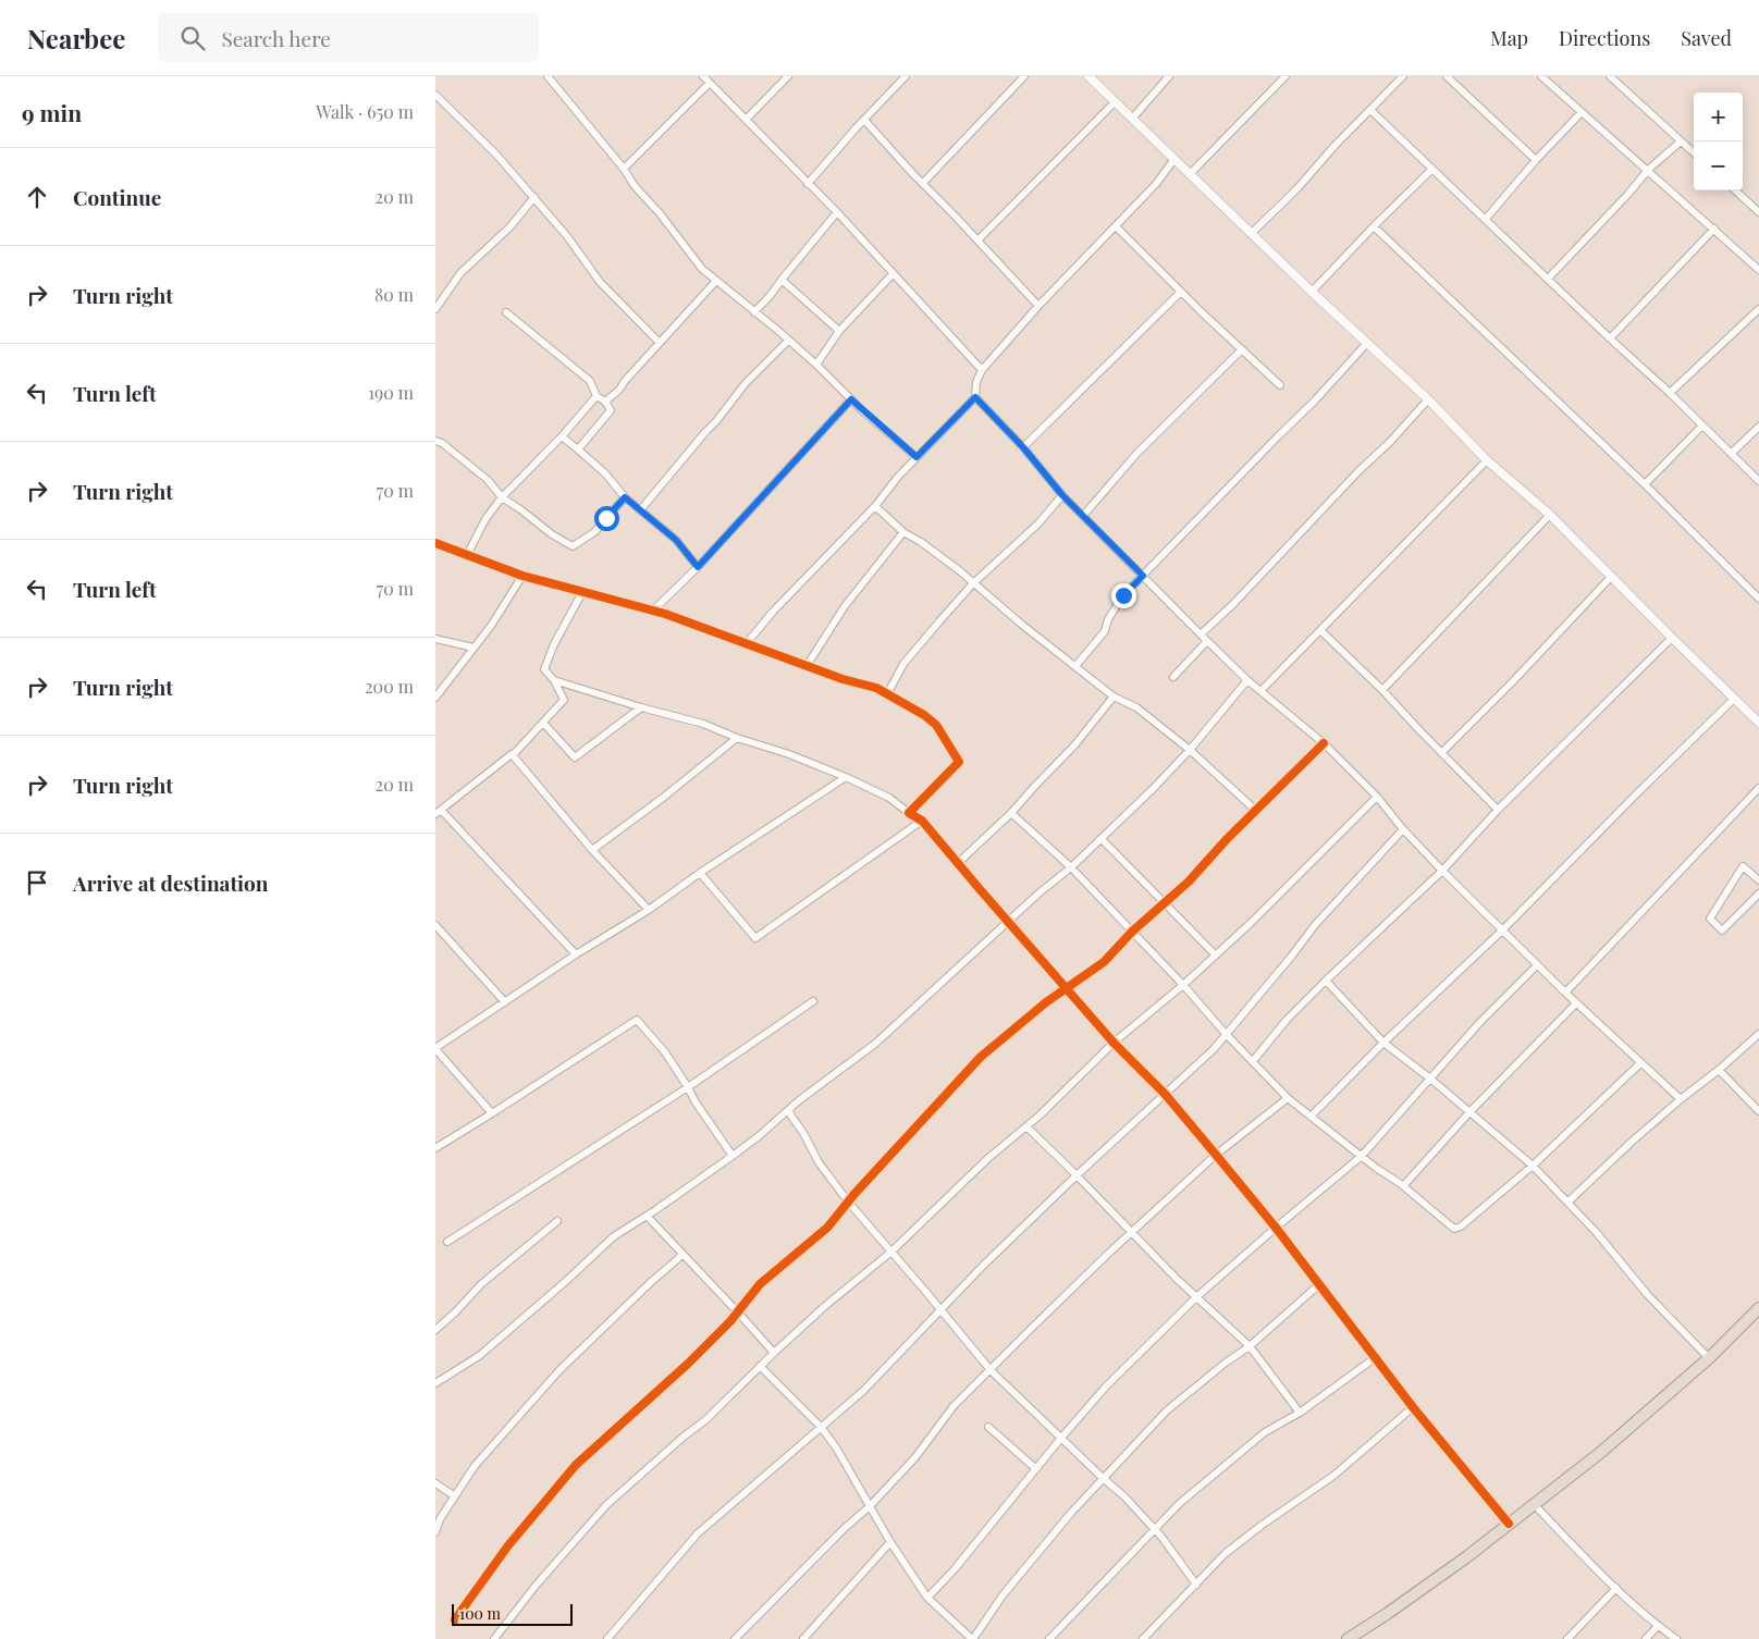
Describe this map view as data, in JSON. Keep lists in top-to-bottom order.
{
  "scale_bar": "100 m",
  "page": {
    "header": "Nearbee",
    "search": "Search here",
    "nav": ["Map", "Directions", "Saved"],
    "heading": ["9 min", "Walk · 650 m"],
    "map_buttons": ["+", "−"],
    "list": [
      ["Continue", "20 m"],
      ["Turn right", "80 m"],
      ["Turn left", "190 m"],
      ["Turn right", "70 m"],
      ["Turn left", "70 m"],
      ["Turn right", "200 m"],
      ["Turn right", "20 m"],
      "Arrive at destination"
    ],
    "scale": "100 m"
  }
}
